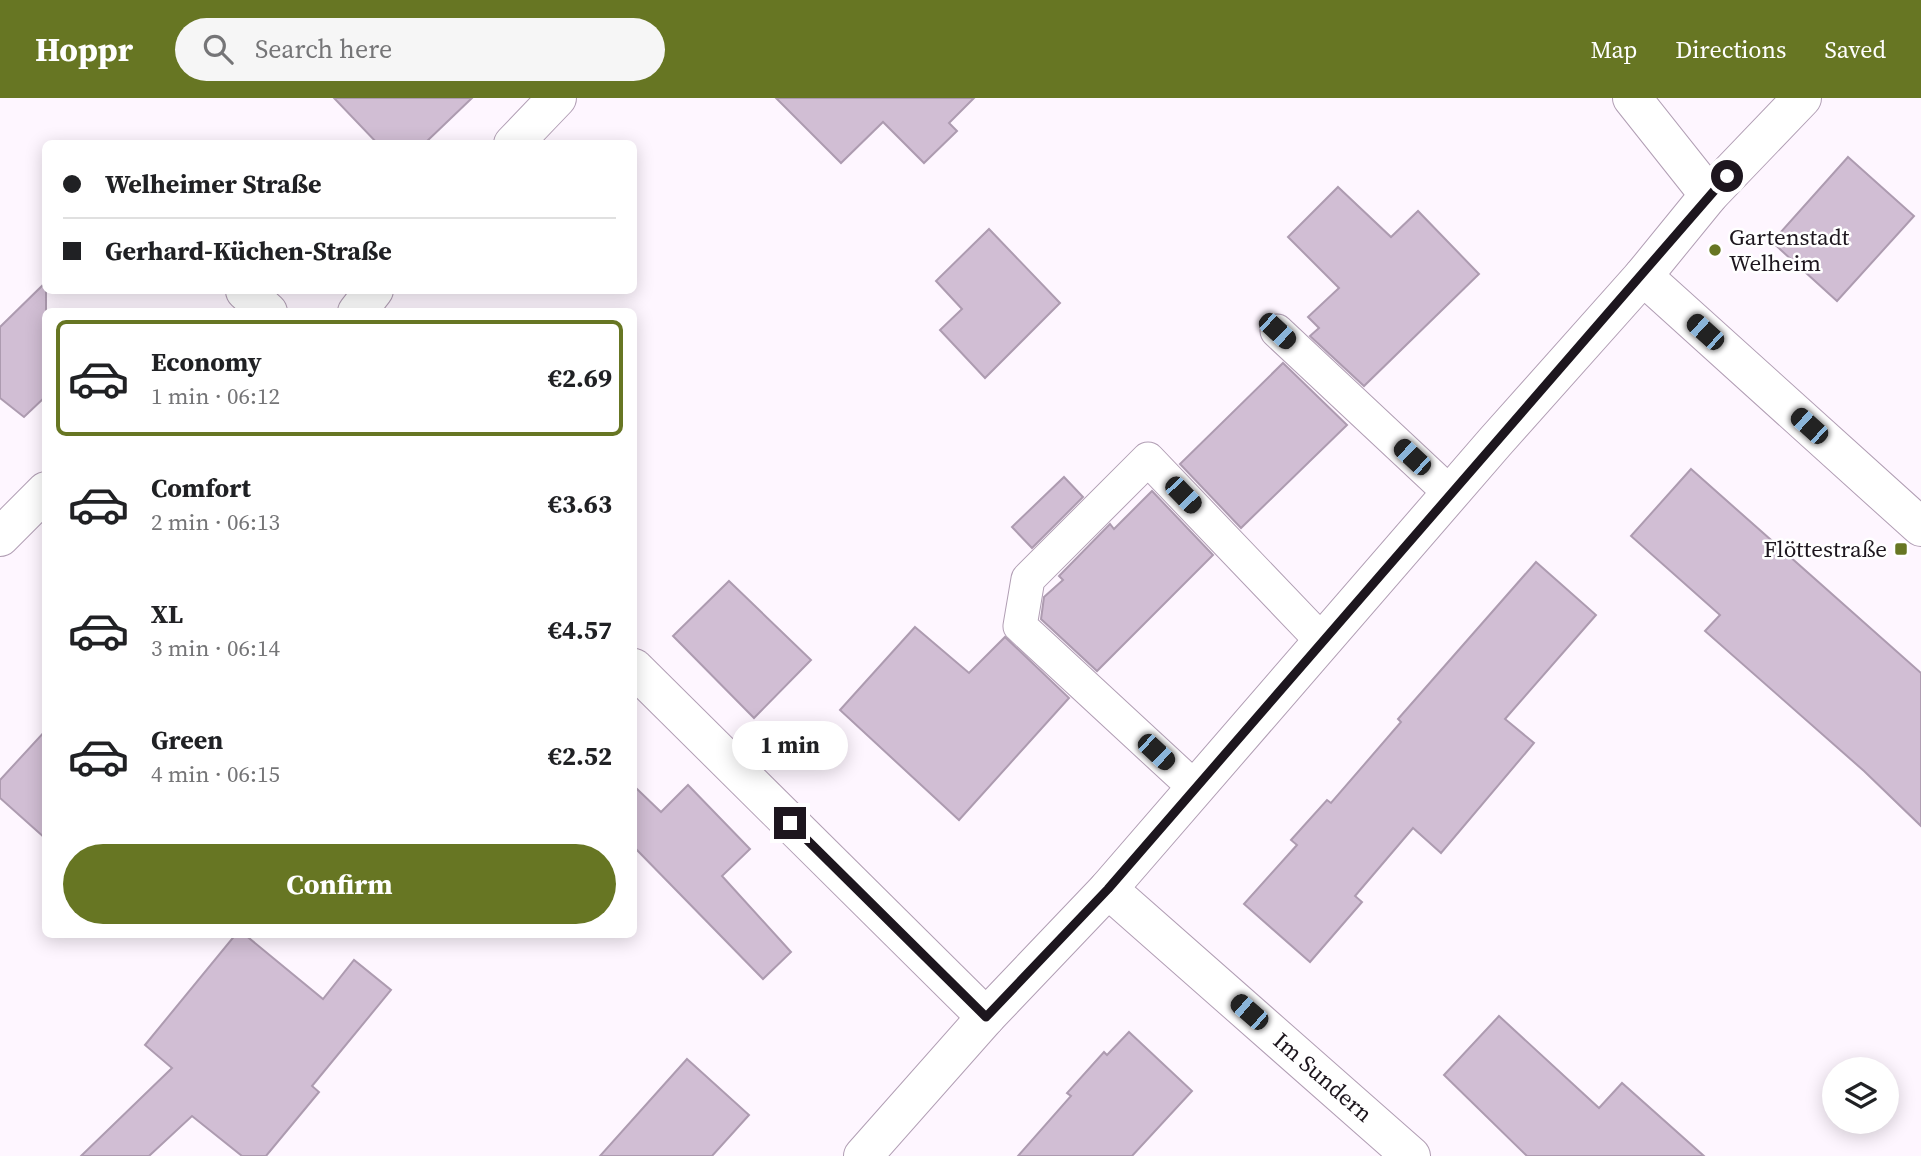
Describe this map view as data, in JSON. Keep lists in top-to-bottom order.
{
  "streets": {
    "street": ["Im Sundern"]
  },
  "places": {
    "other": ["Gartenstadt Welheim"],
    "transit": ["Flöttestraße"]
  },
  "page": {
    "header": "Hoppr",
    "search": "Search here",
    "nav": ["Map", "Directions", "Saved"],
    "banner": ["Welheimer Straße", "Gerhard-Küchen-Straße"],
    "list": [
      {
        "name": "Economy",
        "note": "1 min · 06:12",
        "value": "€2.69"
      },
      {
        "name": "Comfort",
        "note": "2 min · 06:13",
        "value": "€3.63"
      },
      {
        "name": "XL",
        "note": "3 min · 06:14",
        "value": "€4.57"
      },
      {
        "name": "Green",
        "note": "4 min · 06:15",
        "value": "€2.52"
      }
    ],
    "bubble": "1 min",
    "buttons": "Confirm"
  }
}
